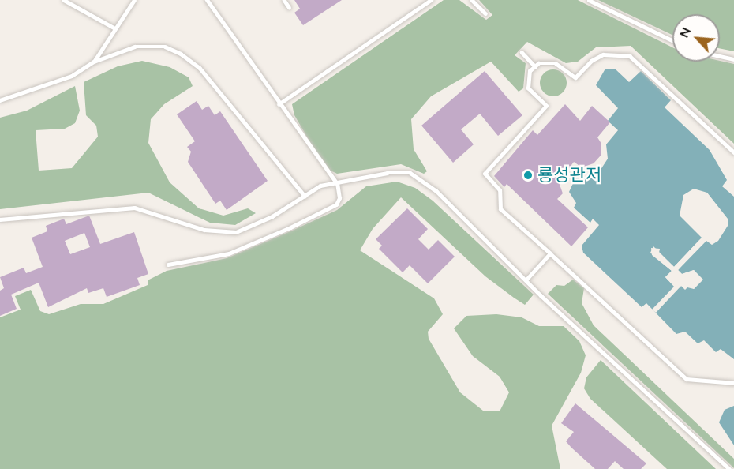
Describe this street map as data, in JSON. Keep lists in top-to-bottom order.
{
  "places": ["룡성관저"],
  "north": "top left"
}
